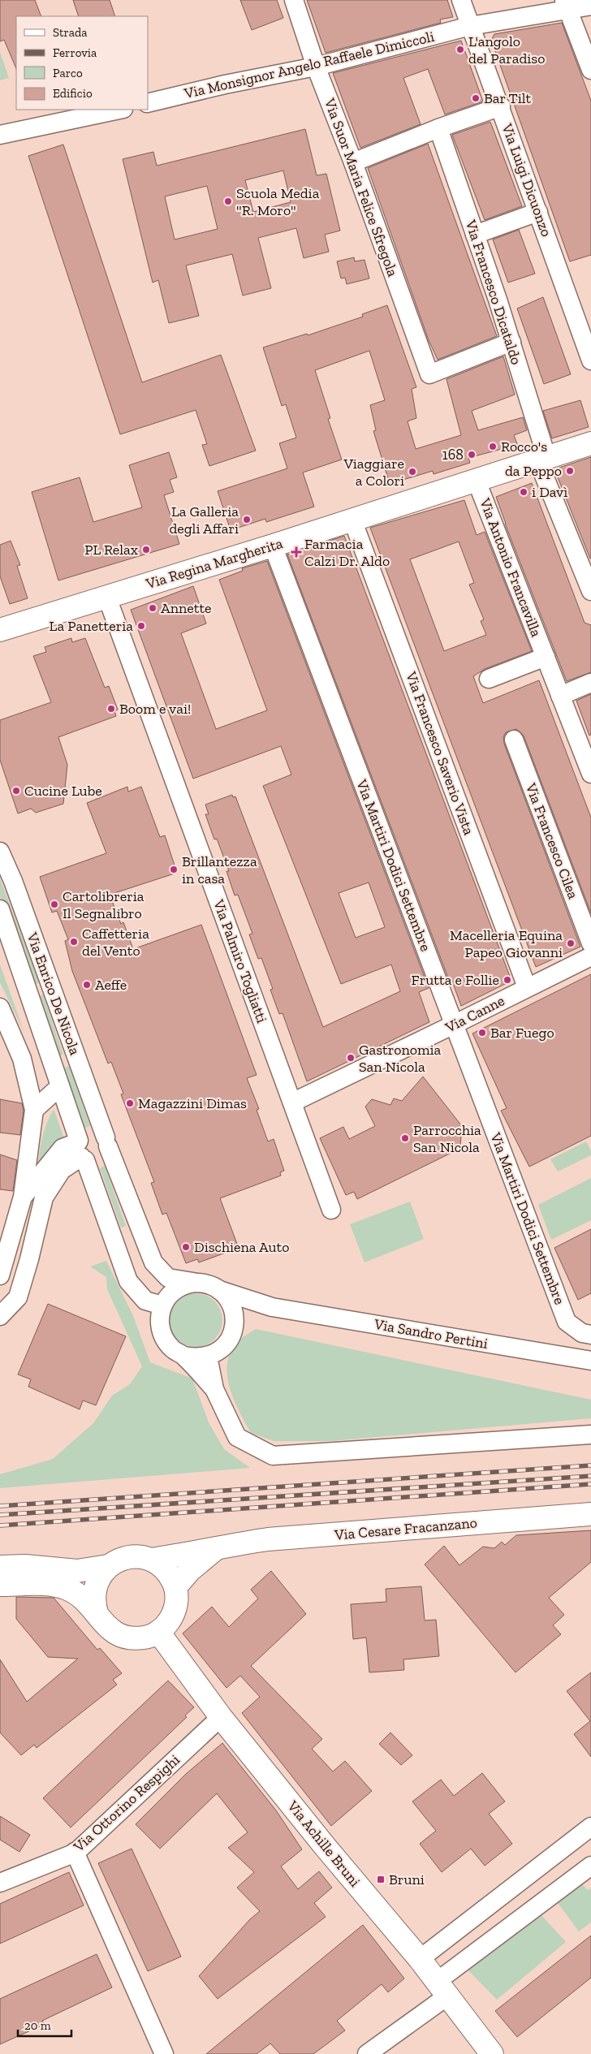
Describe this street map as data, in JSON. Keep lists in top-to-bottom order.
{
  "streets": {
    "street": [
      "Via Monsignor Angelo Raffaele Dimiccoli",
      "Via Luigi Dicuonzo",
      "Via Suor Maria Felice Sfregola",
      "Via Francesco Dicataldo",
      "Via Regina Margherita",
      "Via Antonio Francavilla",
      "Via Francesco Saverio Vista",
      "Via Francesco Cilea",
      "Via Martiri Dodici Settembre",
      "Via Palmiro Togliatti",
      "Via Enrico De Nicola",
      "Via Canne",
      "Via Sandro Pertini",
      "Via Cesare Fracanzano",
      "Via Ottorino Respighi",
      "Via Achille Bruni"
    ]
  },
  "crossings": [
    ["Via Monsignor Angelo Raffaele Dimiccoli", "Via Luigi Dicuonzo"],
    ["Via Monsignor Angelo Raffaele Dimiccoli", "Via Suor Maria Felice Sfregola"],
    ["Via Suor Maria Felice Sfregola", "Via Francesco Dicataldo"],
    ["Via Francesco Dicataldo", "Via Regina Margherita"],
    ["Via Regina Margherita", "Via Antonio Francavilla"],
    ["Via Regina Margherita", "Via Francesco Saverio Vista"],
    ["Via Regina Margherita", "Via Martiri Dodici Settembre"],
    ["Via Regina Margherita", "Via Palmiro Togliatti"],
    ["Via Francesco Saverio Vista", "Via Canne"],
    ["Via Martiri Dodici Settembre", "Via Canne"],
    ["Via Palmiro Togliatti", "Via Canne"],
    ["Via Enrico De Nicola", "Via Sandro Pertini"],
    ["Via Cesare Fracanzano", "Via Achille Bruni"],
    ["Via Ottorino Respighi", "Via Achille Bruni"]
  ],
  "places": {
    "other": [
      "L'angolo del Paradiso",
      "Bar Tilt",
      "Scuola Media \"R. Moro\"",
      "Rocco's",
      "168",
      "da Peppo",
      "Viaggiare a Colori",
      "i Davì",
      "La Galleria degli Affari",
      "PL Relax",
      "Annette",
      "La Panetteria",
      "Boom e vai!",
      "Cucine Lube",
      "Brillantezza in casa",
      "Cartolibreria Il Segnalibro",
      "Caffetteria del Vento",
      "Macelleria Equina Papeo Giovanni",
      "Frutta e Follie",
      "Aeffe",
      "Bar Fuego",
      "Gastronomia San Nicola",
      "Magazzini Dimas",
      "Parrocchia San Nicola",
      "Dischiena Auto"
    ],
    "health": ["Farmacia Calzi Dr. Aldo"],
    "transit": ["Bruni"]
  },
  "legend": [
    "Strada",
    "Ferrovia",
    "Parco",
    "Edificio"
  ],
  "scale_bar": "20 m"
}
